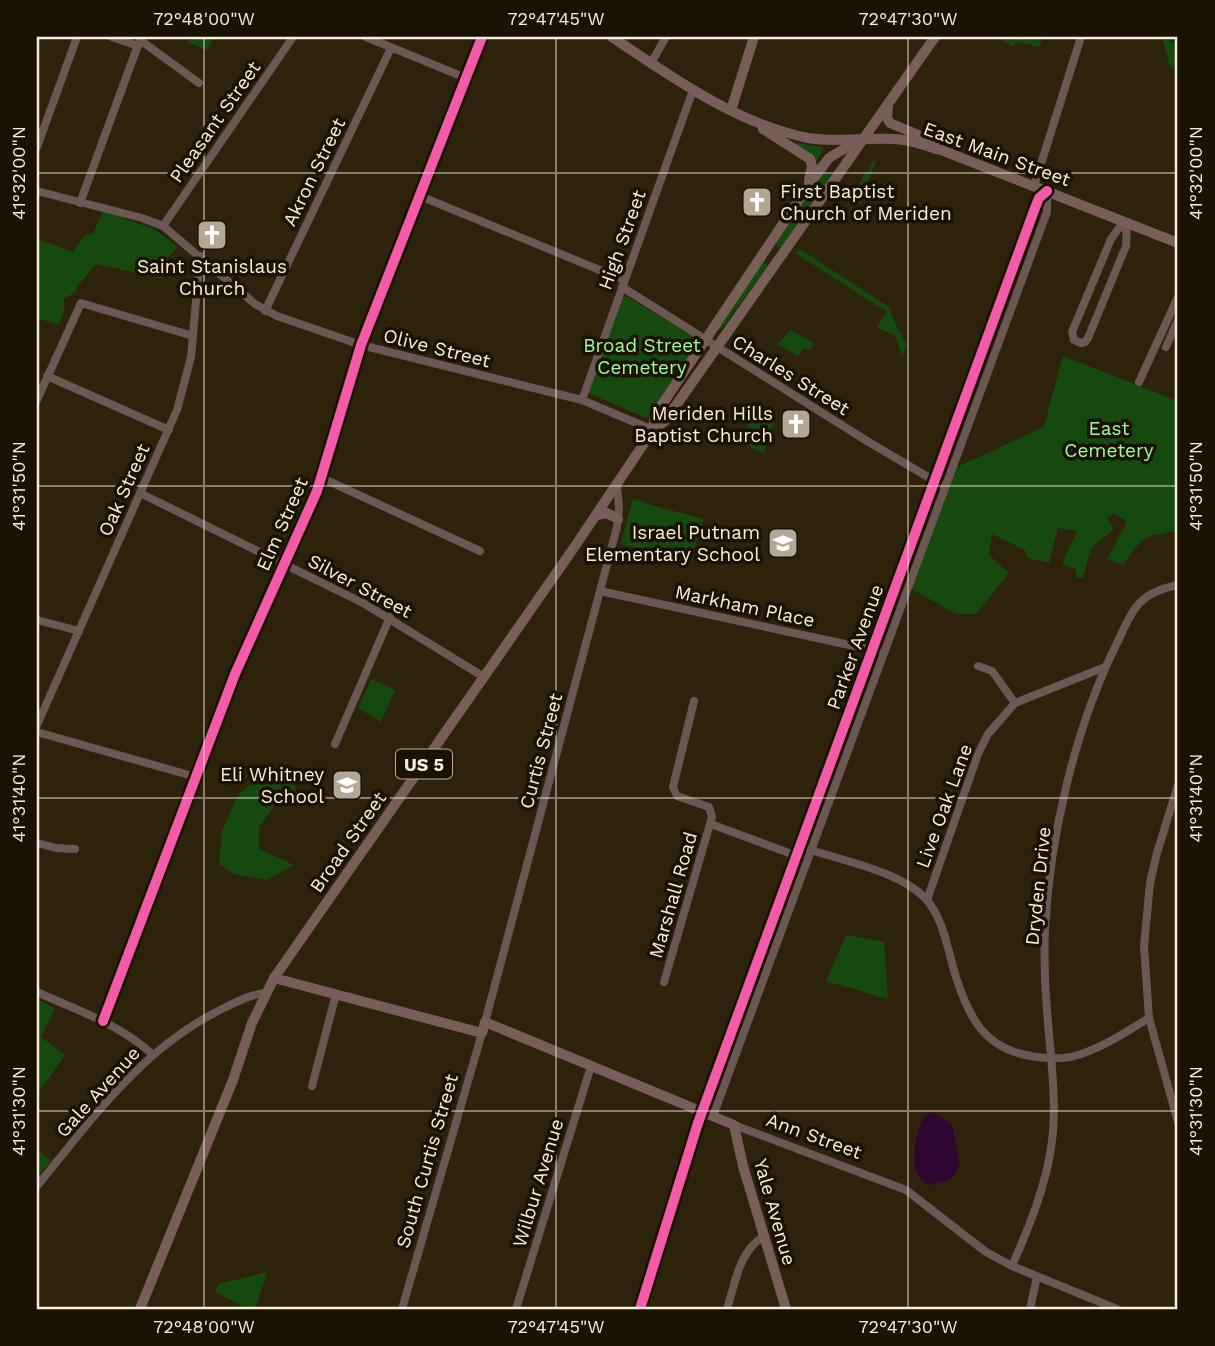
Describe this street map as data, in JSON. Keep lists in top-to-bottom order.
{
  "streets": {
    "main road": [
      "East Main Street",
      "US 5",
      "Broad Street",
      "Ann Street",
      "Yale Avenue"
    ],
    "street": [
      "Pleasant Street",
      "Akron Street",
      "High Street",
      "Olive Street",
      "Charles Street",
      "Oak Street",
      "Elm Street",
      "Silver Street",
      "Markham Place",
      "Parker Avenue",
      "Curtis Street",
      "Live Oak Lane",
      "Dryden Drive",
      "Marshall Road",
      "Gale Avenue",
      "South Curtis Street",
      "Wilbur Avenue"
    ]
  },
  "crossings": [
    ["Pleasant Street", "Olive Street"],
    ["East Main Street", "High Street"],
    ["East Main Street", "Parker Avenue"],
    ["East Main Street", "Broad Street"],
    ["Akron Street", "Olive Street"],
    ["High Street", "Olive Street"],
    ["High Street", "Charles Street"],
    ["Olive Street", "Oak Street"],
    ["Olive Street", "Elm Street"],
    ["Olive Street", "Broad Street"],
    ["Charles Street", "Elm Street"],
    ["Charles Street", "Parker Avenue"],
    ["Charles Street", "Broad Street"],
    ["Oak Street", "Silver Street"],
    ["Elm Street", "Silver Street"],
    ["Silver Street", "Broad Street"],
    ["Markham Place", "Parker Avenue"],
    ["Markham Place", "Curtis Street"],
    ["Parker Avenue", "Marshall Road"],
    ["Parker Avenue", "Ann Street"],
    ["Curtis Street", "Broad Street"],
    ["Curtis Street", "Ann Street"],
    ["Curtis Street", "South Curtis Street"],
    ["Live Oak Lane", "Dryden Drive"],
    ["Broad Street", "Gale Avenue"],
    ["Broad Street", "Ann Street"],
    ["Dryden Drive", "Ann Street"],
    ["Ann Street", "South Curtis Street"],
    ["Ann Street", "Wilbur Avenue"],
    ["Ann Street", "Yale Avenue"]
  ],
  "parks": ["Broad Street Cemetery", "East Cemetery"],
  "places": {
    "church": ["First Baptist Church of Meriden", "Saint Stanislaus Church", "Meriden Hills Baptist Church"],
    "school or university": ["Israel Putnam Elementary School", "Eli Whitney School"]
  },
  "coordinates": [
    "72°48'00\"W",
    "72°47'45\"W",
    "72°47'30\"W",
    "41°32'00\"N",
    "41°31'50\"N",
    "41°31'40\"N",
    "41°31'30\"N"
  ]
}
